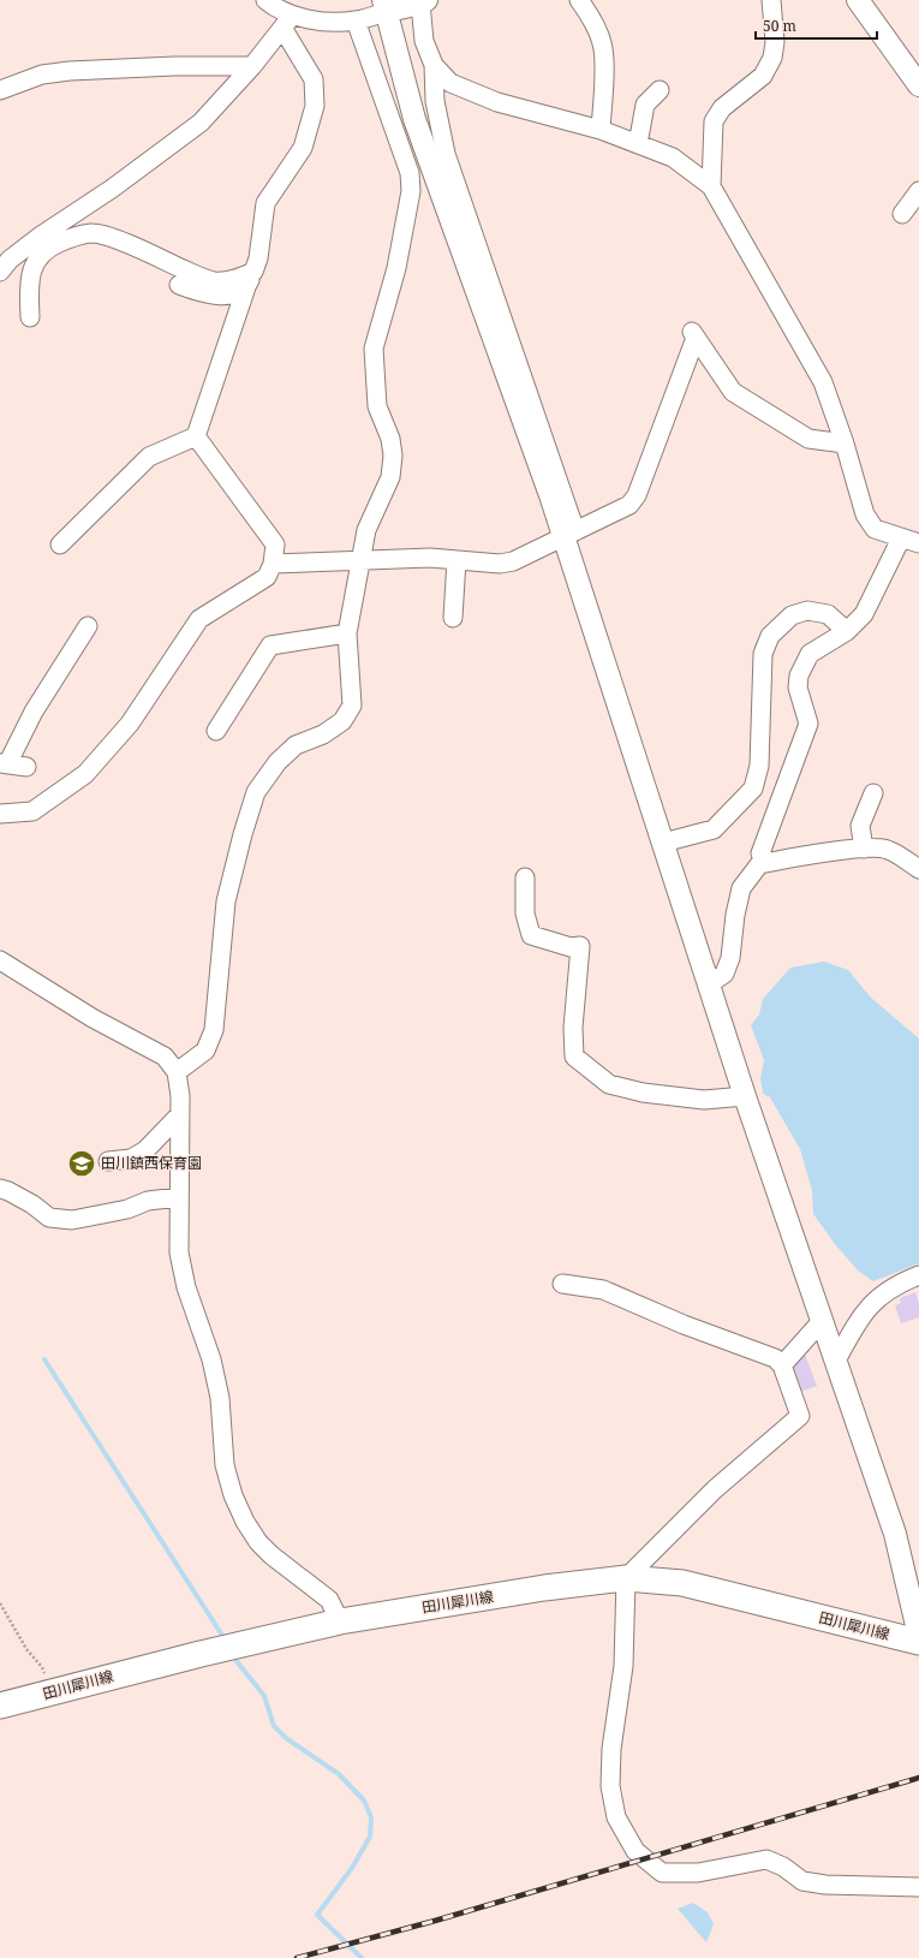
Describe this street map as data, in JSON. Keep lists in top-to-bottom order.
{
  "streets": {
    "main road": ["田川犀川線"]
  },
  "places": {
    "school or university": ["田川鎮西保育園"]
  },
  "scale_bar": "50 m"
}
